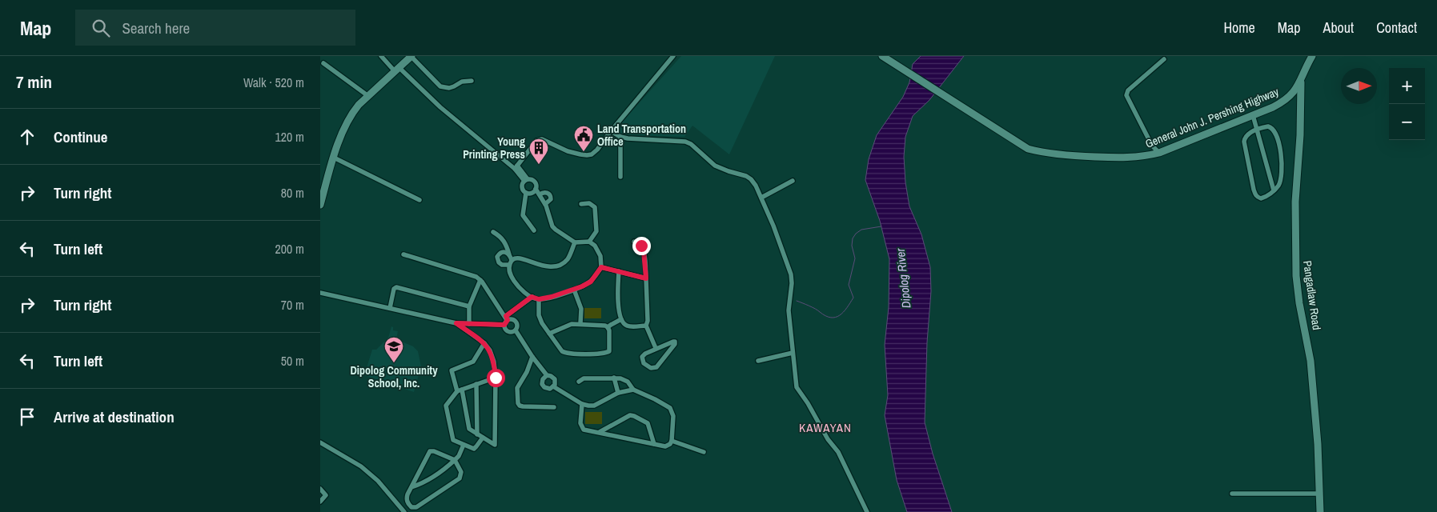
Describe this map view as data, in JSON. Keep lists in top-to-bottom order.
{
  "streets": {
    "main road": ["General John J. Pershing Highway", "Pangadlaw Road"]
  },
  "crossings": [
    ["General John J. Pershing Highway", "Pangadlaw Road"]
  ],
  "districts": ["KAWAYAN"],
  "water": ["Dipolog River"],
  "places": {
    "public building": ["Land Transportation Office"],
    "building": ["Young Printing Press"],
    "school or university": ["Dipolog Community School, Inc."]
  },
  "north": "right",
  "page": {
    "header": "Map",
    "search": "Search here",
    "nav": [
      "Home",
      "Map",
      "About",
      "Contact"
    ],
    "heading": ["7 min", "Walk · 520 m"],
    "map_buttons": ["+", "−"],
    "list": [
      ["Continue", "120 m"],
      ["Turn right", "80 m"],
      ["Turn left", "200 m"],
      ["Turn right", "70 m"],
      ["Turn left", "50 m"],
      "Arrive at destination"
    ]
  }
}
